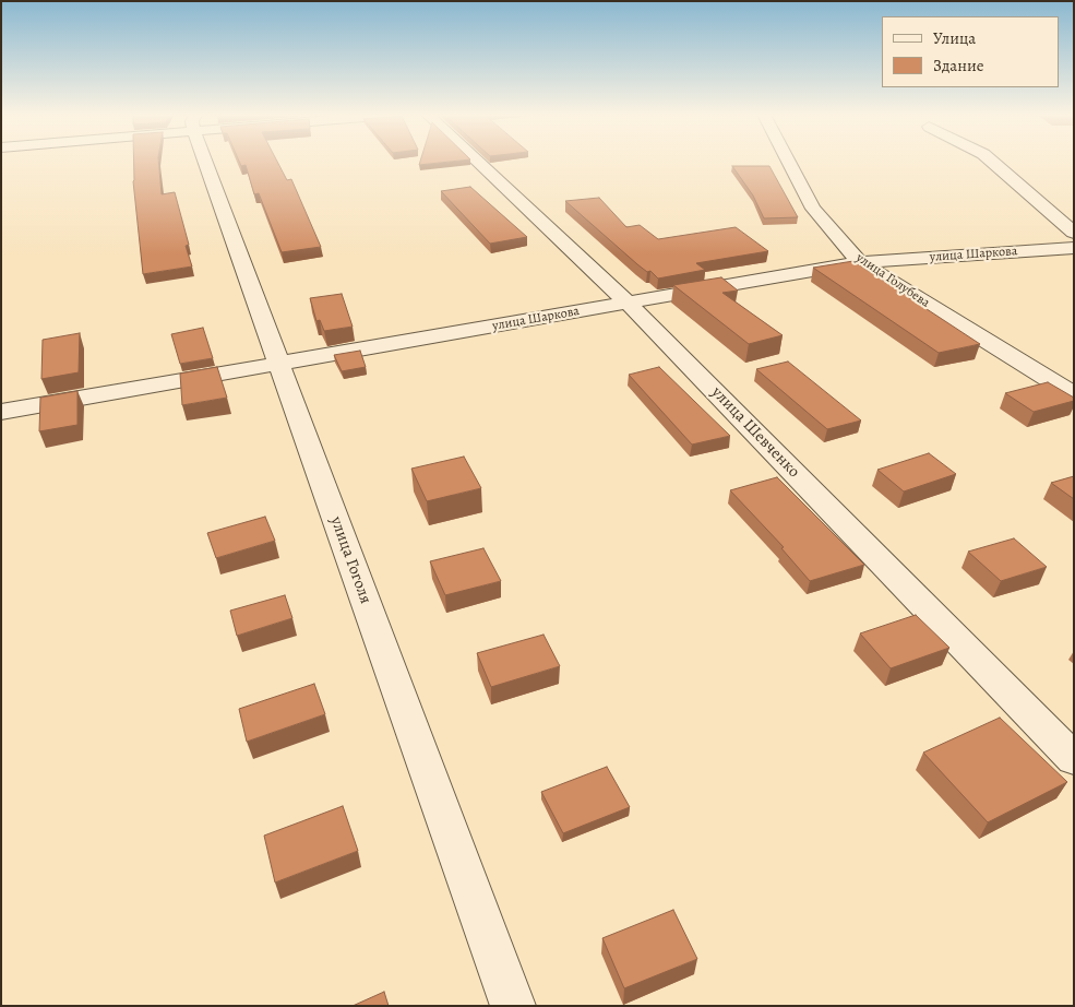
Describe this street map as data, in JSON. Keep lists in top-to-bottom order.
{
  "streets": {
    "street": [
      "улица Шаркова",
      "улица Голубева",
      "улица Шевченко",
      "улица Гоголя"
    ]
  },
  "crossings": [
    ["улица Шаркова", "улица Голубева"],
    ["улица Шаркова", "улица Шевченко"],
    ["улица Шаркова", "улица Гоголя"]
  ],
  "legend": ["Улица", "Здание"]
}
